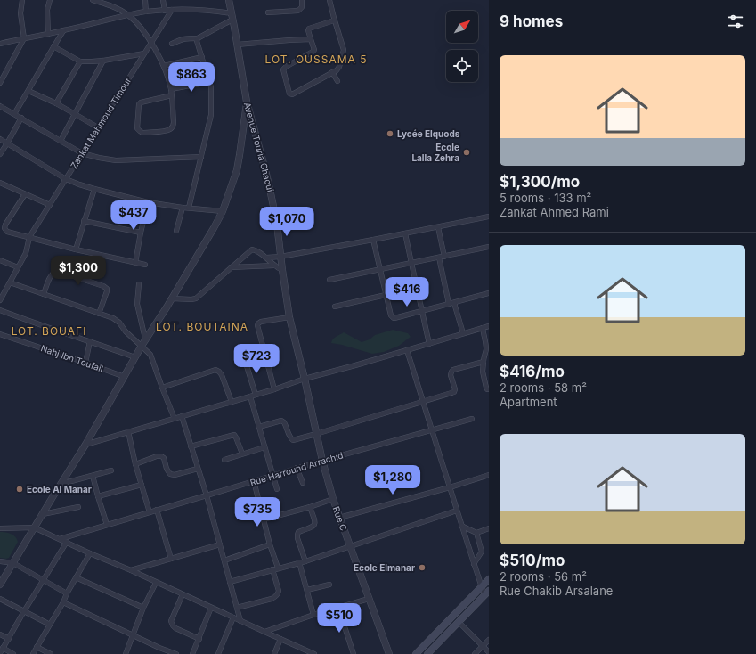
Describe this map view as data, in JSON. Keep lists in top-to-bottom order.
{
  "streets": {
    "street": [
      "Zankat Mahmoud Timour",
      "Avenue Touria Chaoui",
      "Nahj Ibn Toufail",
      "Rue Harround Arrachid",
      "Rue C"
    ]
  },
  "crossings": [
    ["Avenue Touria Chaoui", "Rue C"],
    ["Rue Harround Arrachid", "Rue C"]
  ],
  "districts": ["LOT. OUSSAMA 5", "LOT. BOUTAINA", "LOT. BOUAFI"],
  "places": [
    "Lycée Elquods",
    "Ecole Lalla Zehra",
    "Ecole Al Manar",
    "Ecole Elmanar"
  ],
  "north": "top right",
  "page": {
    "heading": "9 homes",
    "list": [
      {
        "name": "$1,300/mo",
        "note": "5 rooms · 133 m² · Zankat Ahmed Rami"
      },
      {
        "name": "$416/mo",
        "note": "2 rooms · 58 m² · Apartment"
      },
      {
        "name": "$510/mo",
        "note": "2 rooms · 56 m² · Rue Chakib Arsalane"
      }
    ],
    "price": [
      "$863",
      "$437",
      "$1,070",
      "$1,300",
      "$416",
      "$723",
      "$1,280",
      "$735",
      "$510"
    ]
  }
}
